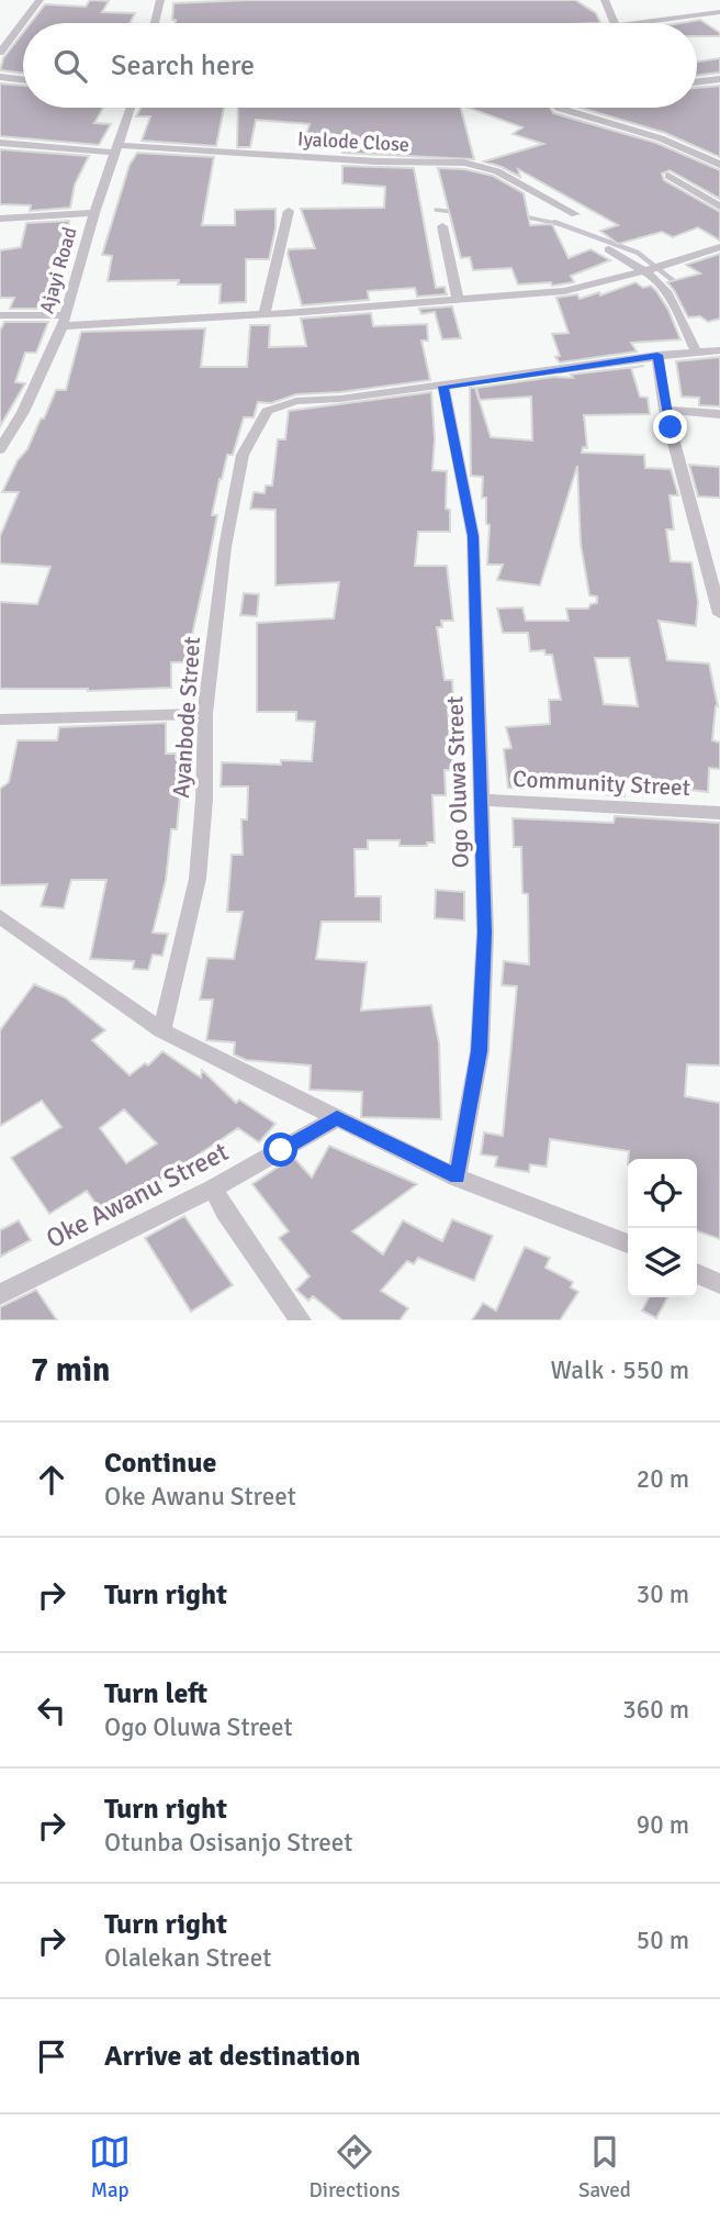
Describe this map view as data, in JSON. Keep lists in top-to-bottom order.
{
  "streets": {
    "street": [
      "Iyalode Close",
      "Ajayi Road",
      "Ayanbode Street",
      "Ogo Oluwa Street",
      "Community Street",
      "Oke Awanu Street"
    ]
  },
  "crossings": [
    ["Iyalode Close", "Ajayi Road"],
    ["Ayanbode Street", "Ogo Oluwa Street"],
    ["Ogo Oluwa Street", "Community Street"]
  ],
  "page": {
    "search": "Search here",
    "heading": ["7 min", "Walk · 550 m"],
    "list": [
      ["Continue", "Oke Awanu Street", "20 m"],
      ["Turn right", "30 m"],
      ["Turn left", "Ogo Oluwa Street", "360 m"],
      ["Turn right", "Otunba Osisanjo Street", "90 m"],
      ["Turn right", "Olalekan Street", "50 m"],
      "Arrive at destination"
    ],
    "nav": ["Map", "Directions", "Saved"]
  }
}
